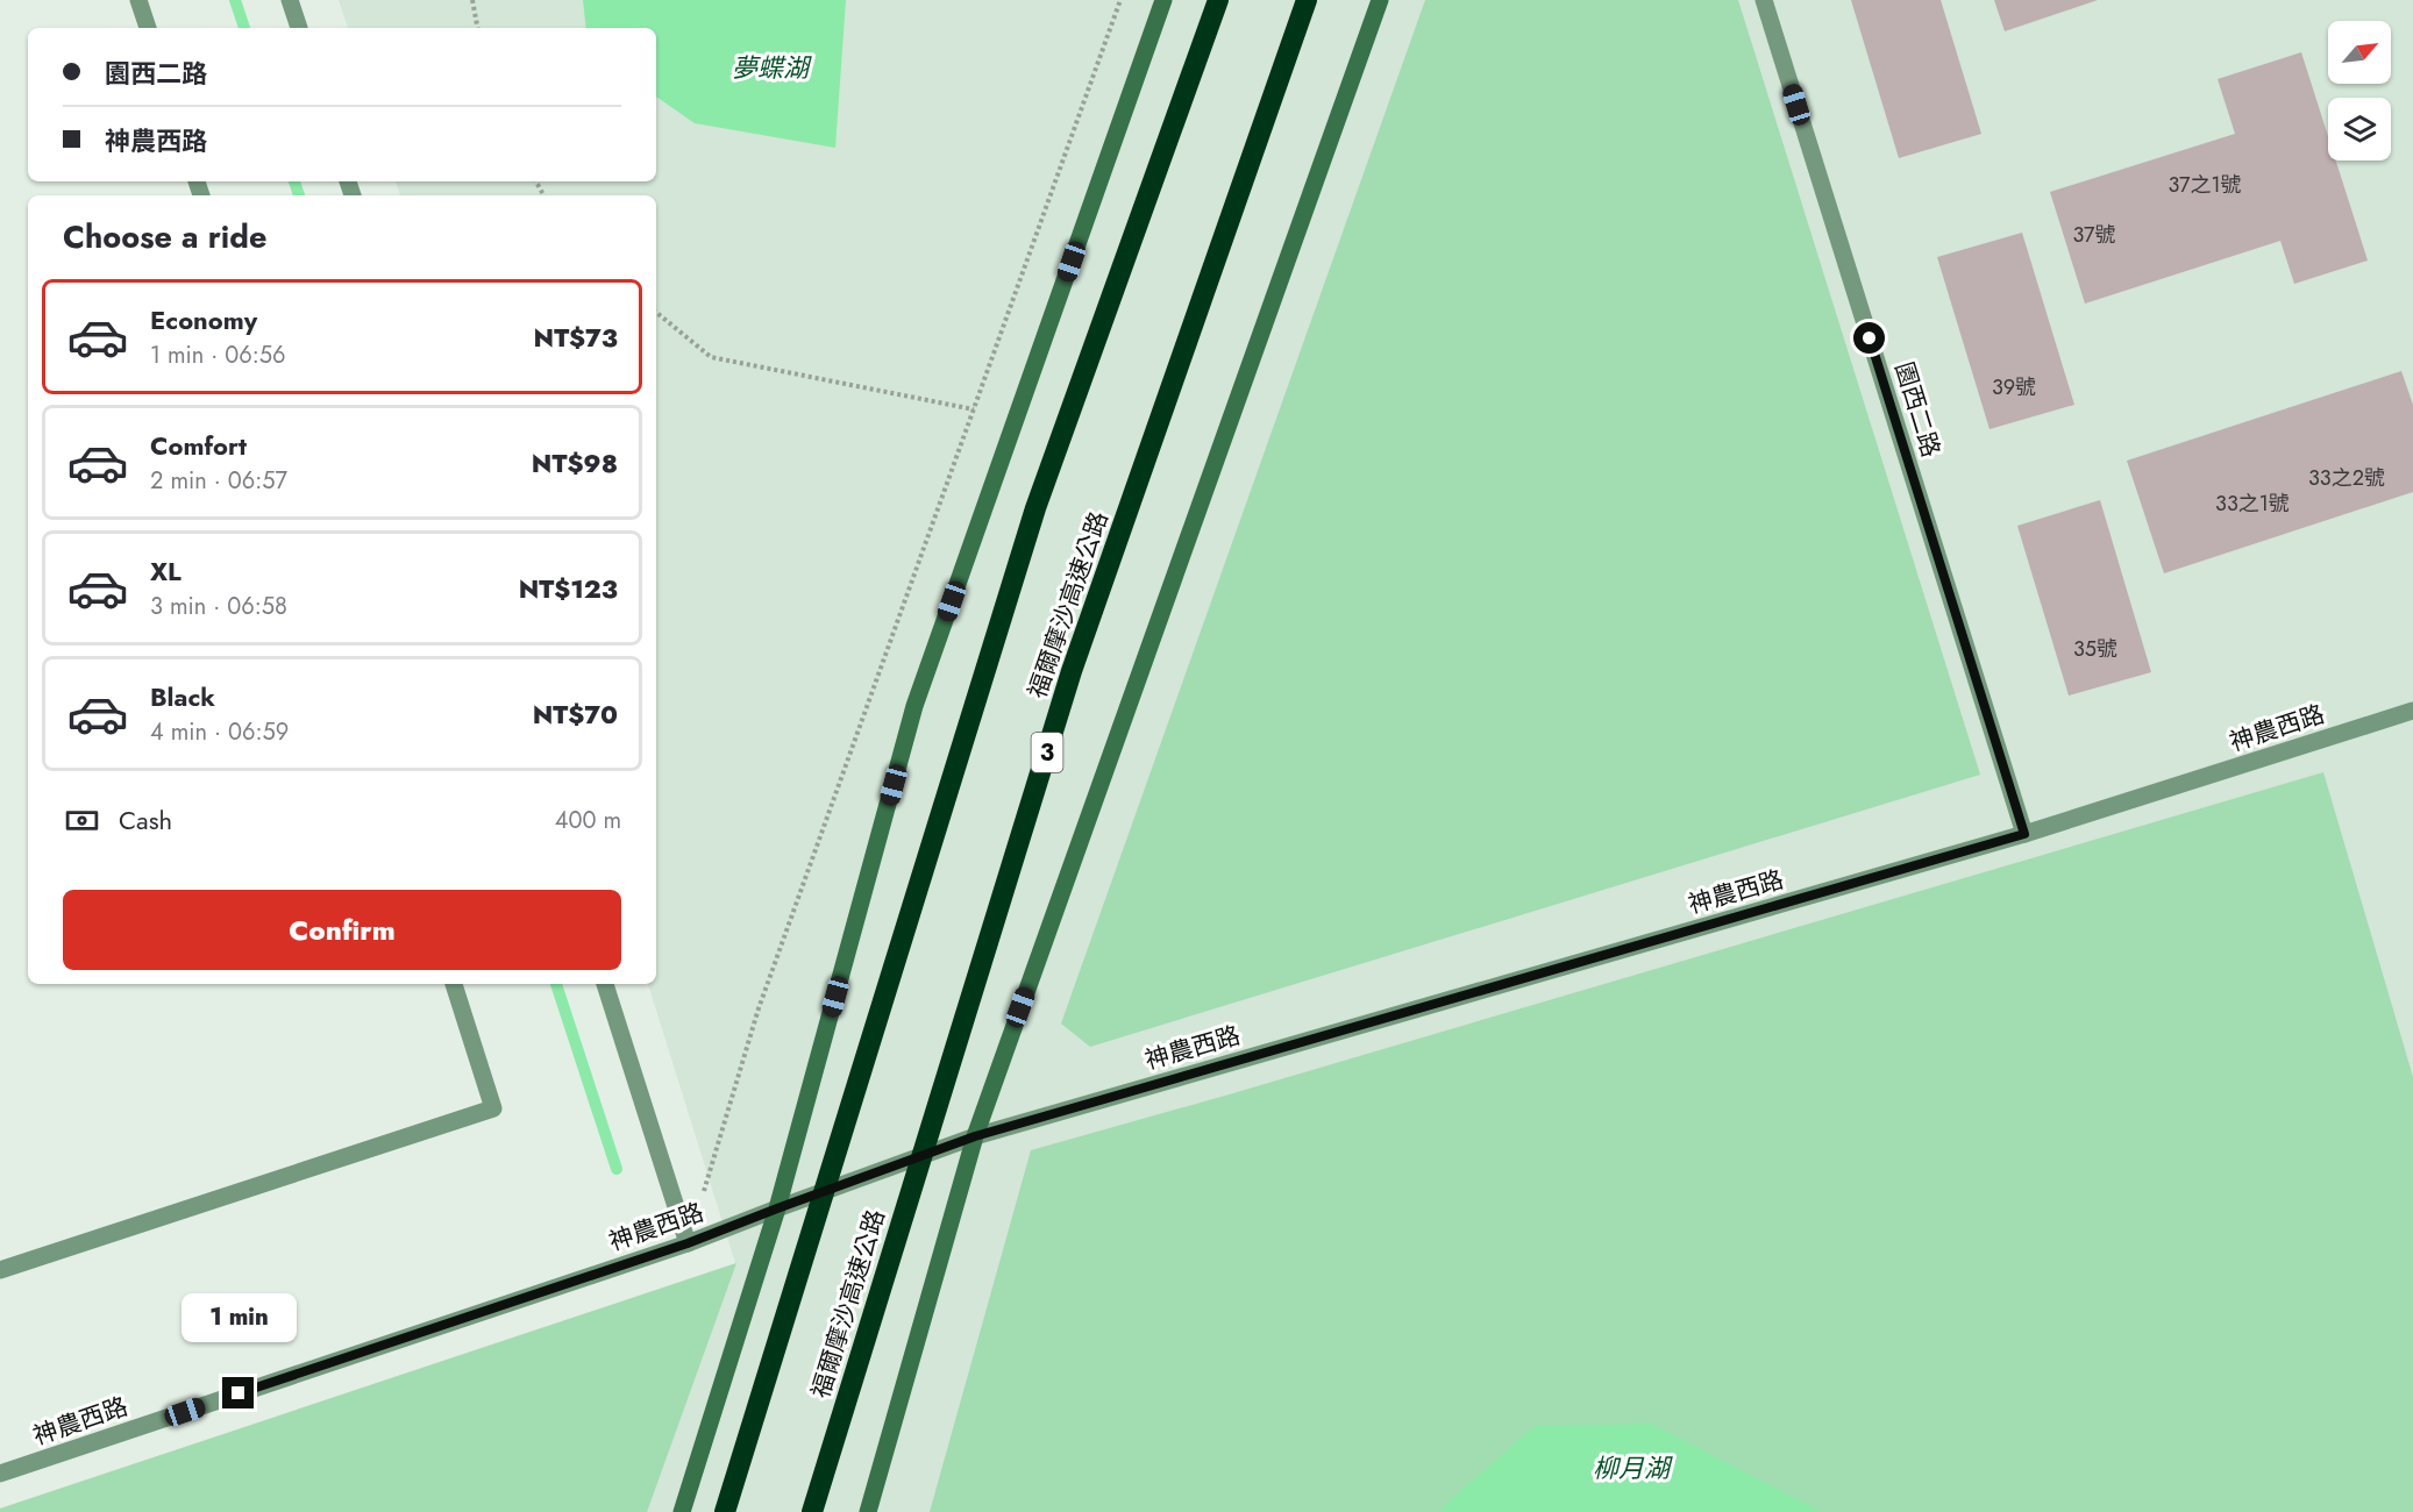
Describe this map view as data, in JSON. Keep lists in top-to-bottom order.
{
  "streets": {
    "highway": ["福爾摩沙高速公路", "3"],
    "street": ["園西二路", "神農西路"]
  },
  "crossings": [
    ["園西二路", "神農西路"]
  ],
  "water": ["夢蝶湖", "柳月湖"],
  "house_numbers": [
    "37之1號",
    "37號",
    "39號",
    "33之2號",
    "33之1號",
    "35號"
  ],
  "north": "top right",
  "page": {
    "banner": ["園西二路", "神農西路"],
    "heading": "Choose a ride",
    "list": [
      {
        "name": "Economy",
        "note": "1 min · 06:56",
        "value": "NT$73"
      },
      {
        "name": "Comfort",
        "note": "2 min · 06:57",
        "value": "NT$98"
      },
      {
        "name": "XL",
        "note": "3 min · 06:58",
        "value": "NT$123"
      },
      {
        "name": "Black",
        "note": "4 min · 06:59",
        "value": "NT$70"
      }
    ],
    "pay": ["Cash", "400 m"],
    "buttons": "Confirm",
    "bubble": "1 min"
  }
}
